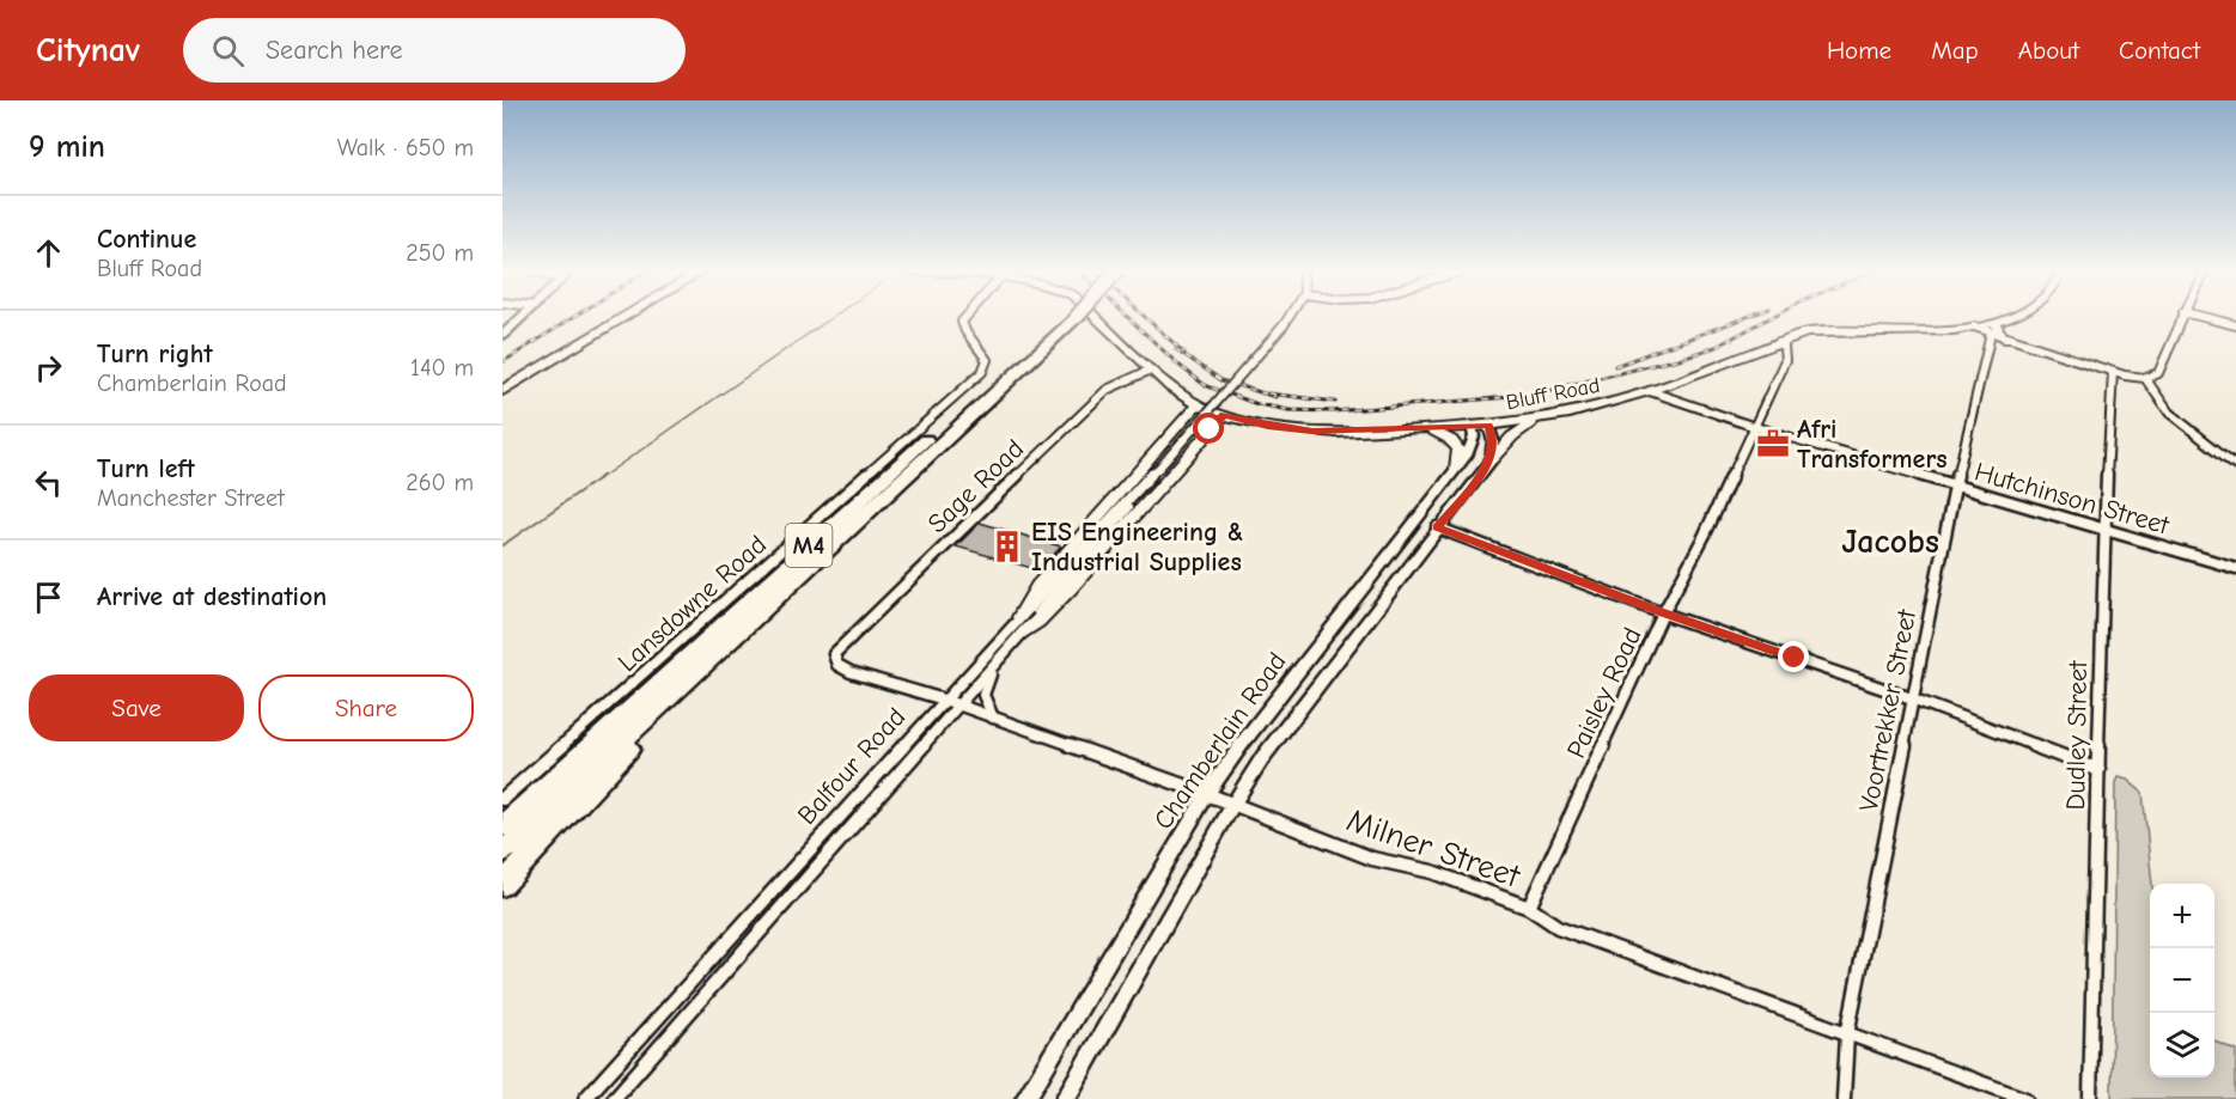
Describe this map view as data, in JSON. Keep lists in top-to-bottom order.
{
  "streets": {
    "highway": ["M4"],
    "main road": ["Bluff Road"],
    "street": [
      "Sage Road",
      "Hutchinson Street",
      "Lansdowne Road",
      "Paisley Road",
      "Voortrekker Street",
      "Dudley Street",
      "Chamberlain Road",
      "Balfour Road",
      "Milner Street"
    ]
  },
  "crossings": [
    ["Bluff Road", "Sage Road"],
    ["Bluff Road", "Hutchinson Street"],
    ["Bluff Road", "Paisley Road"],
    ["Bluff Road", "Chamberlain Road"],
    ["Sage Road", "Milner Street"],
    ["Hutchinson Street", "Paisley Road"],
    ["Hutchinson Street", "Voortrekker Street"],
    ["Hutchinson Street", "Dudley Street"],
    ["Paisley Road", "Milner Street"],
    ["Voortrekker Street", "Milner Street"],
    ["Chamberlain Road", "Milner Street"],
    ["Balfour Road", "Milner Street"]
  ],
  "districts": ["Jacobs"],
  "places": {
    "office": ["Afri Transformers"],
    "building": ["EIS Engineering & Industrial Supplies"]
  },
  "page": {
    "header": "Citynav",
    "search": "Search here",
    "nav": [
      "Home",
      "Map",
      "About",
      "Contact"
    ],
    "heading": ["9 min", "Walk · 650 m"],
    "list": [
      ["Continue", "Bluff Road", "250 m"],
      ["Turn right", "Chamberlain Road", "140 m"],
      ["Turn left", "Manchester Street", "260 m"],
      "Arrive at destination"
    ],
    "buttons": ["Save", "Share"],
    "map_buttons": ["+", "−"]
  }
}
